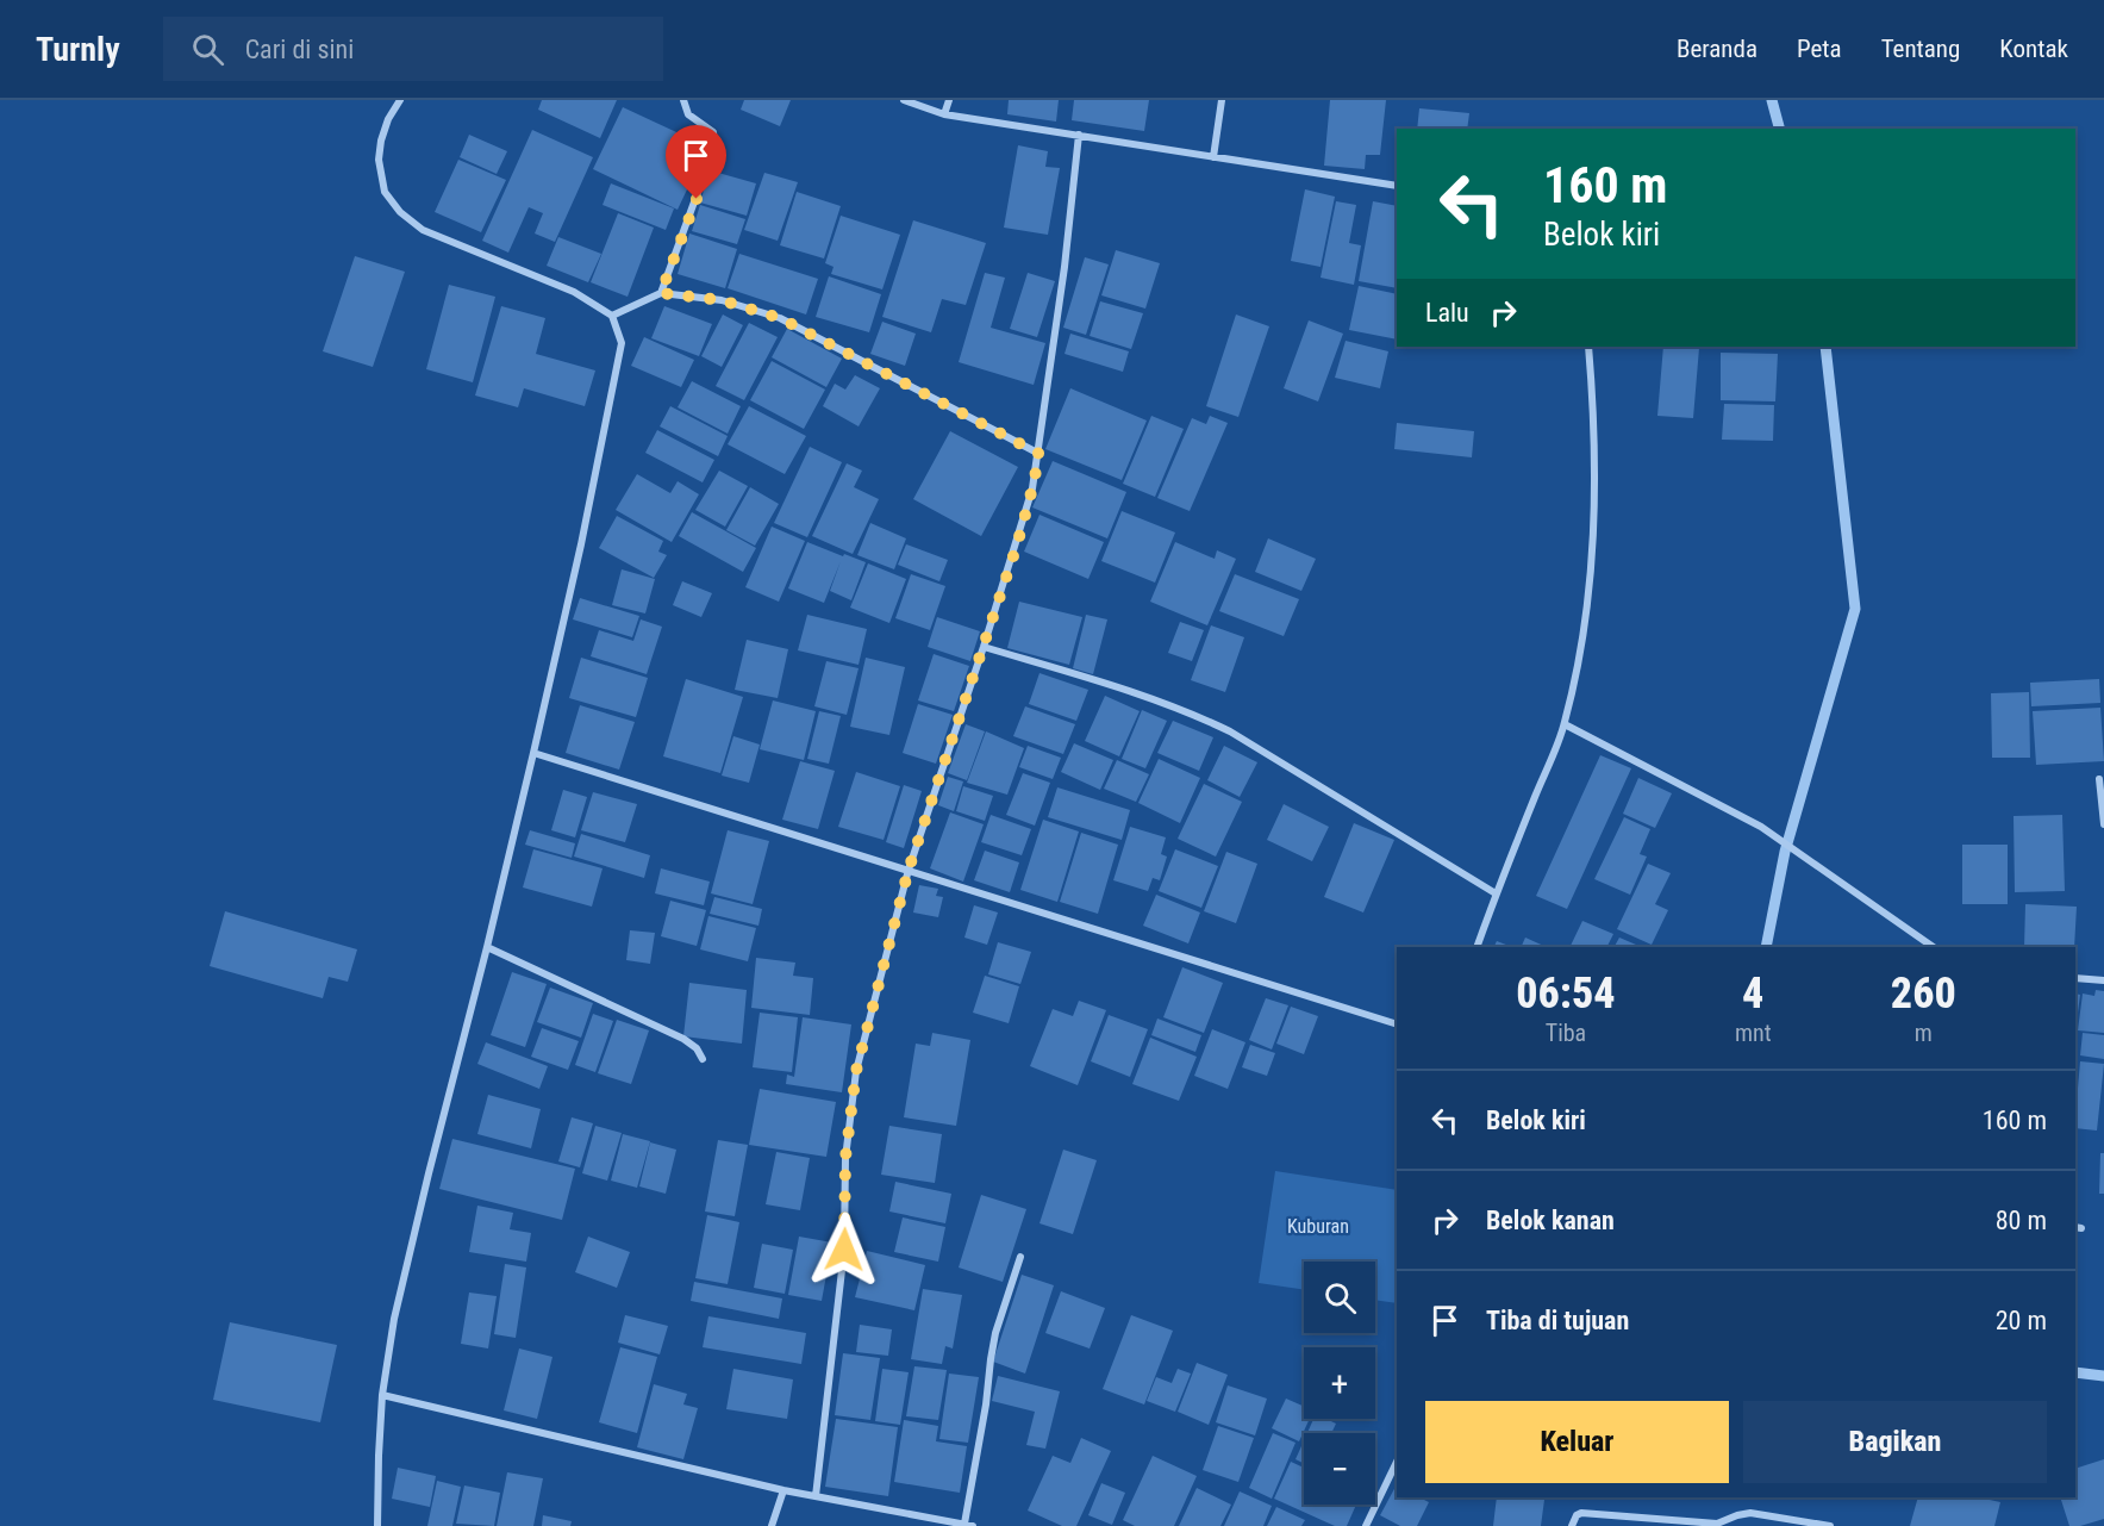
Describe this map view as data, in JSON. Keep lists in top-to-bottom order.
{
  "parks": ["Kuburan"],
  "page": {
    "header": "Turnly",
    "search": "Cari di sini",
    "nav": [
      "Beranda",
      "Peta",
      "Tentang",
      "Kontak"
    ],
    "turn": ["160 m", "Belok kiri"],
    "then": "Lalu",
    "eta": [
      "06:54",
      "Tiba",
      "4",
      "mnt",
      "260",
      "m"
    ],
    "list": [
      {
        "name": "Belok kiri",
        "value": "160 m"
      },
      {
        "name": "Belok kanan",
        "value": "80 m"
      },
      {
        "name": "Tiba di tujuan",
        "value": "20 m"
      }
    ],
    "map_buttons": ["+", "−"],
    "buttons": ["Keluar", "Bagikan"]
  }
}
